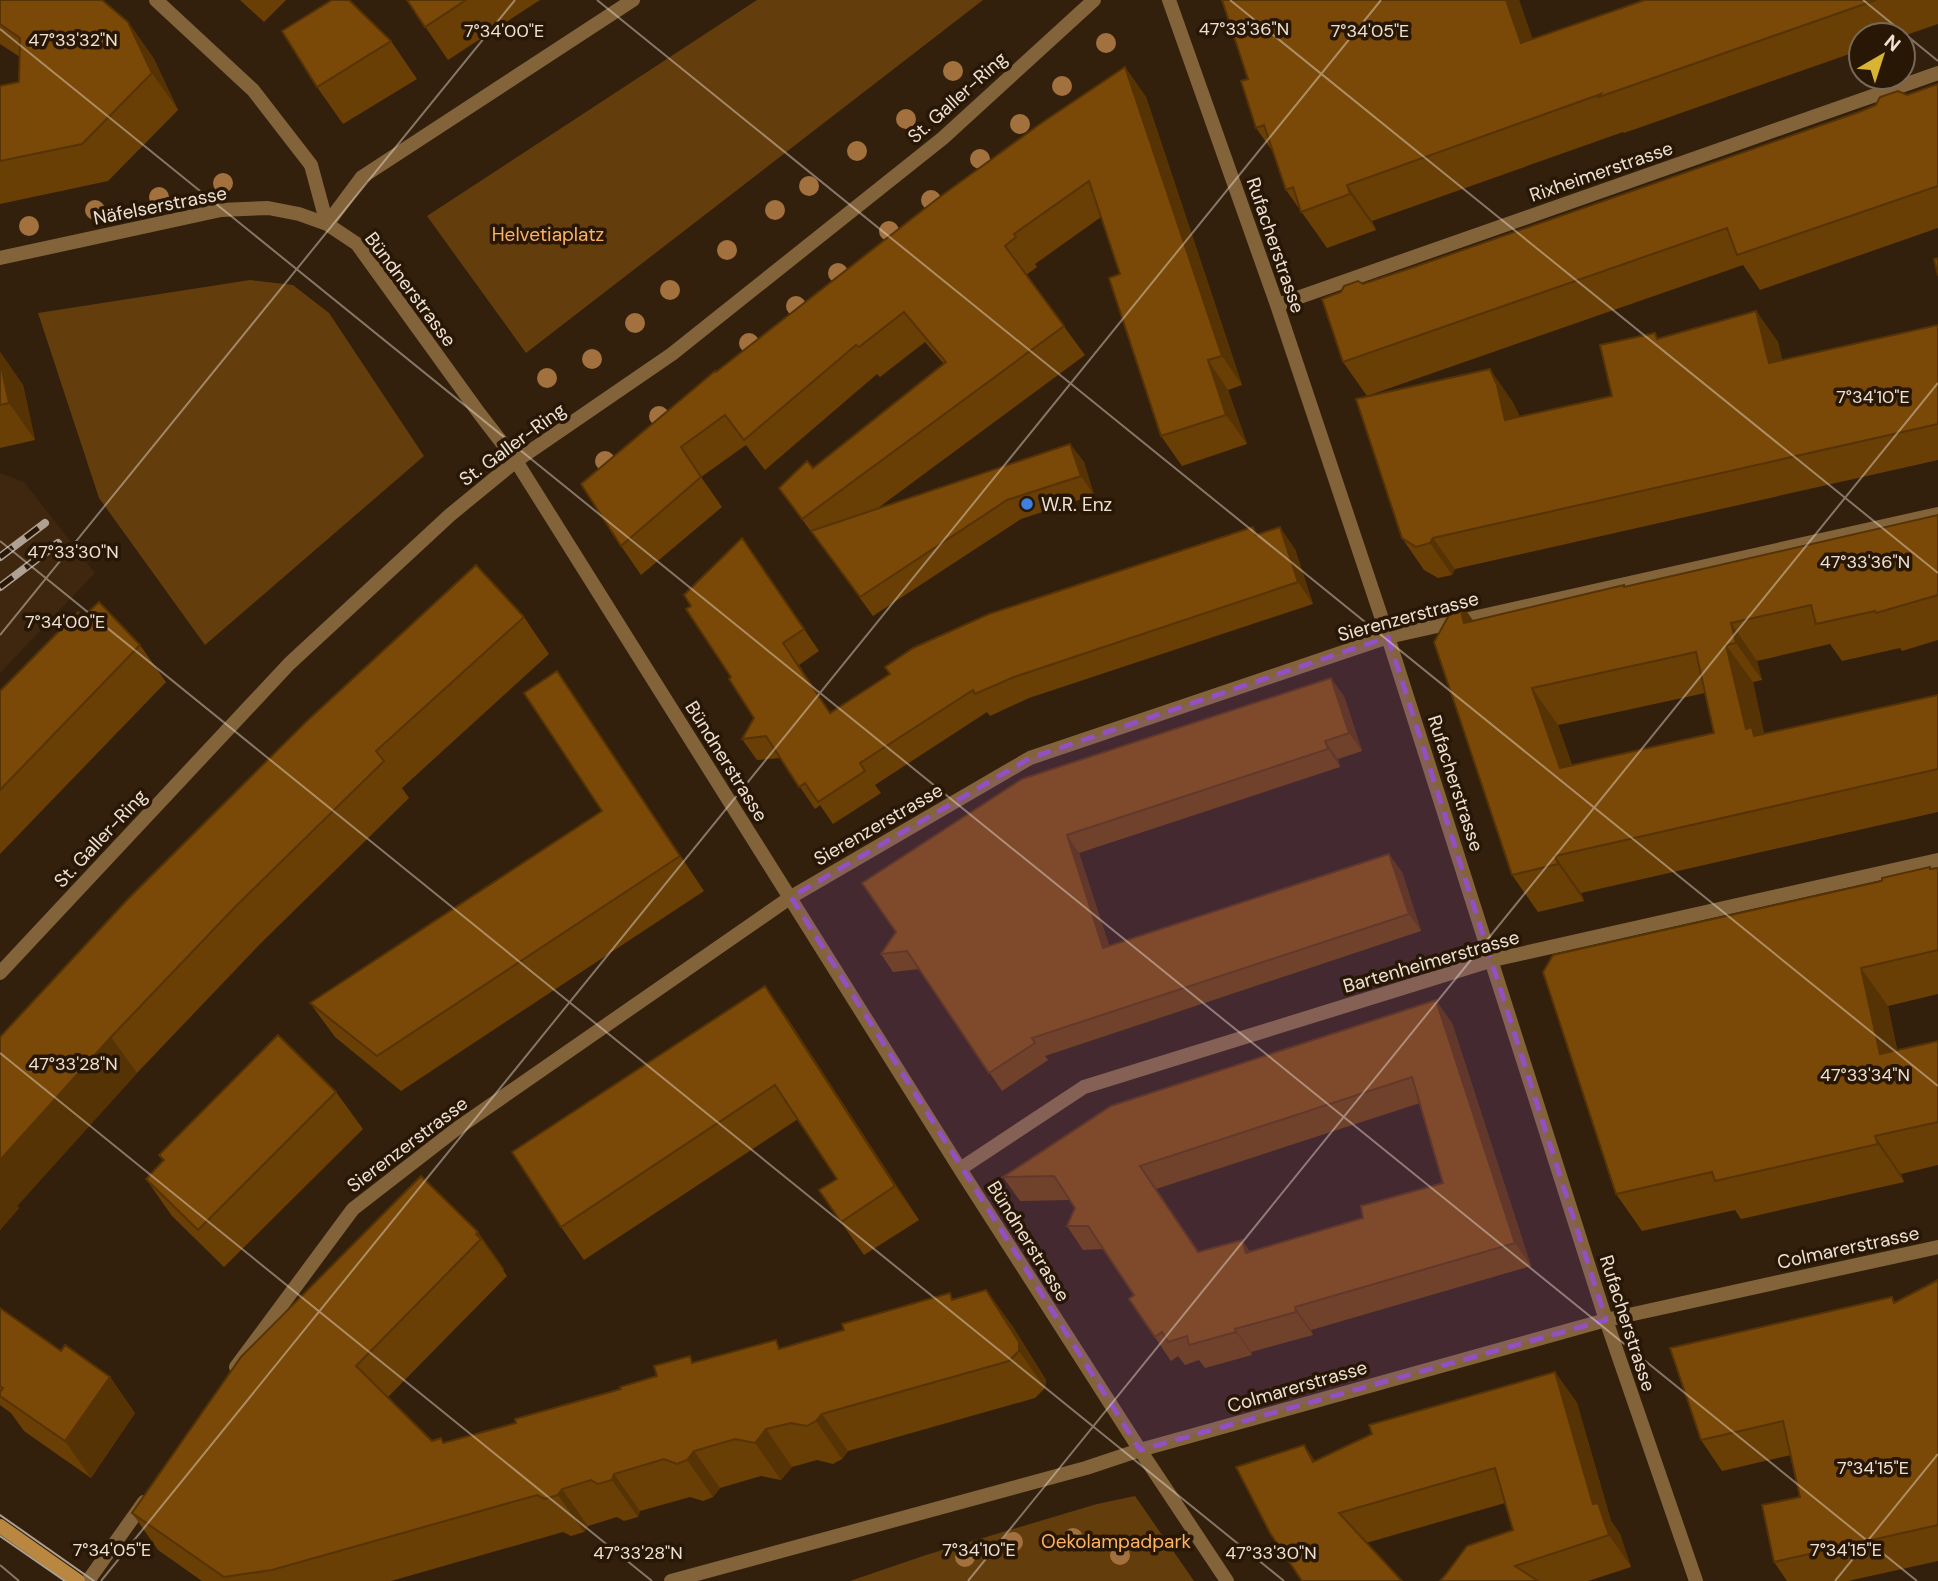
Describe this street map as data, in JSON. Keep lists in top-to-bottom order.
{
  "streets": {
    "street": [
      "St. Galler-Ring",
      "Rixheimerstrasse",
      "Näfelserstrasse",
      "Rufacherstrasse",
      "Bündnerstrasse",
      "Sierenzerstrasse",
      "Bartenheimerstrasse",
      "Colmarerstrasse"
    ]
  },
  "crossings": [
    ["St. Galler-Ring", "Bündnerstrasse"],
    ["Rixheimerstrasse", "Rufacherstrasse"],
    ["Näfelserstrasse", "Bündnerstrasse"],
    ["Rufacherstrasse", "Sierenzerstrasse"],
    ["Rufacherstrasse", "Bartenheimerstrasse"],
    ["Rufacherstrasse", "Colmarerstrasse"],
    ["Bündnerstrasse", "Sierenzerstrasse"],
    ["Bündnerstrasse", "Bartenheimerstrasse"],
    ["Bündnerstrasse", "Colmarerstrasse"]
  ],
  "parks": ["Helvetiaplatz", "Oekolampadpark"],
  "places": ["W.R. Enz"],
  "north": "top right",
  "coordinates": [
    "47°33'36\"N",
    "7°34'00\"E",
    "7°34'05\"E",
    "47°33'32\"N",
    "7°34'10\"E",
    "47°33'30\"N",
    "47°33'28\"N",
    "47°33'34\"N",
    "7°34'15\"E"
  ]
}
